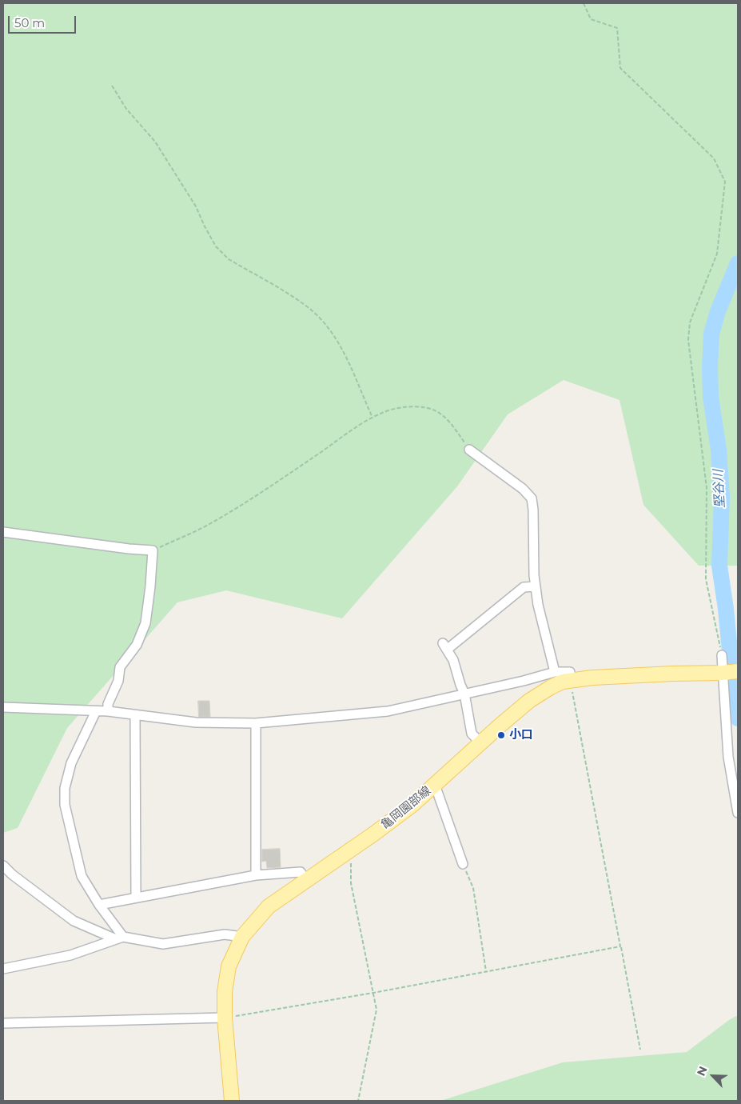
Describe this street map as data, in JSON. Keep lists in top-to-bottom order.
{
  "streets": {
    "main road": ["亀岡園部線"]
  },
  "water": ["堅谷川"],
  "places": ["小口"],
  "scale_bar": "50 m",
  "north": "top left"
}
